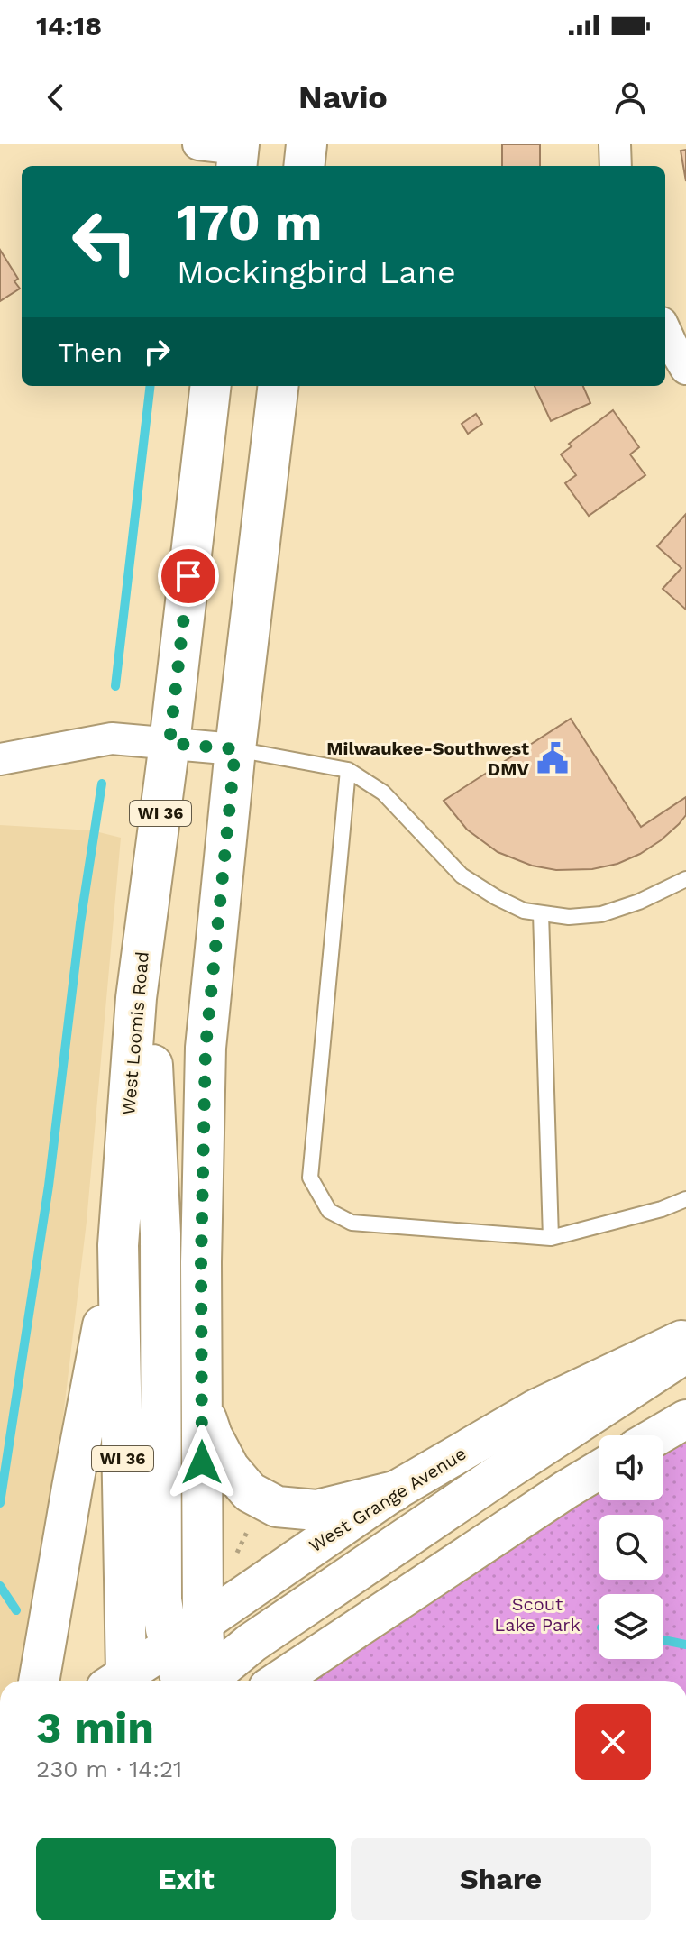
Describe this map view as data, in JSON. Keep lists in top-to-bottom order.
{
  "streets": {
    "main road": ["WI 36", "West Loomis Road"],
    "street": ["West Grange Avenue"]
  },
  "crossings": [
    ["West Loomis Road", "West Grange Avenue"]
  ],
  "parks": ["Scout Lake Park"],
  "places": {
    "public building": ["Milwaukee-Southwest DMV"]
  },
  "page": {
    "status": "14:18",
    "header": "Navio",
    "turn": ["170 m", "Mockingbird Lane"],
    "then": "Then",
    "heading": ["3 min", "230 m · 14:21"],
    "buttons": ["Exit", "Share"]
  }
}
